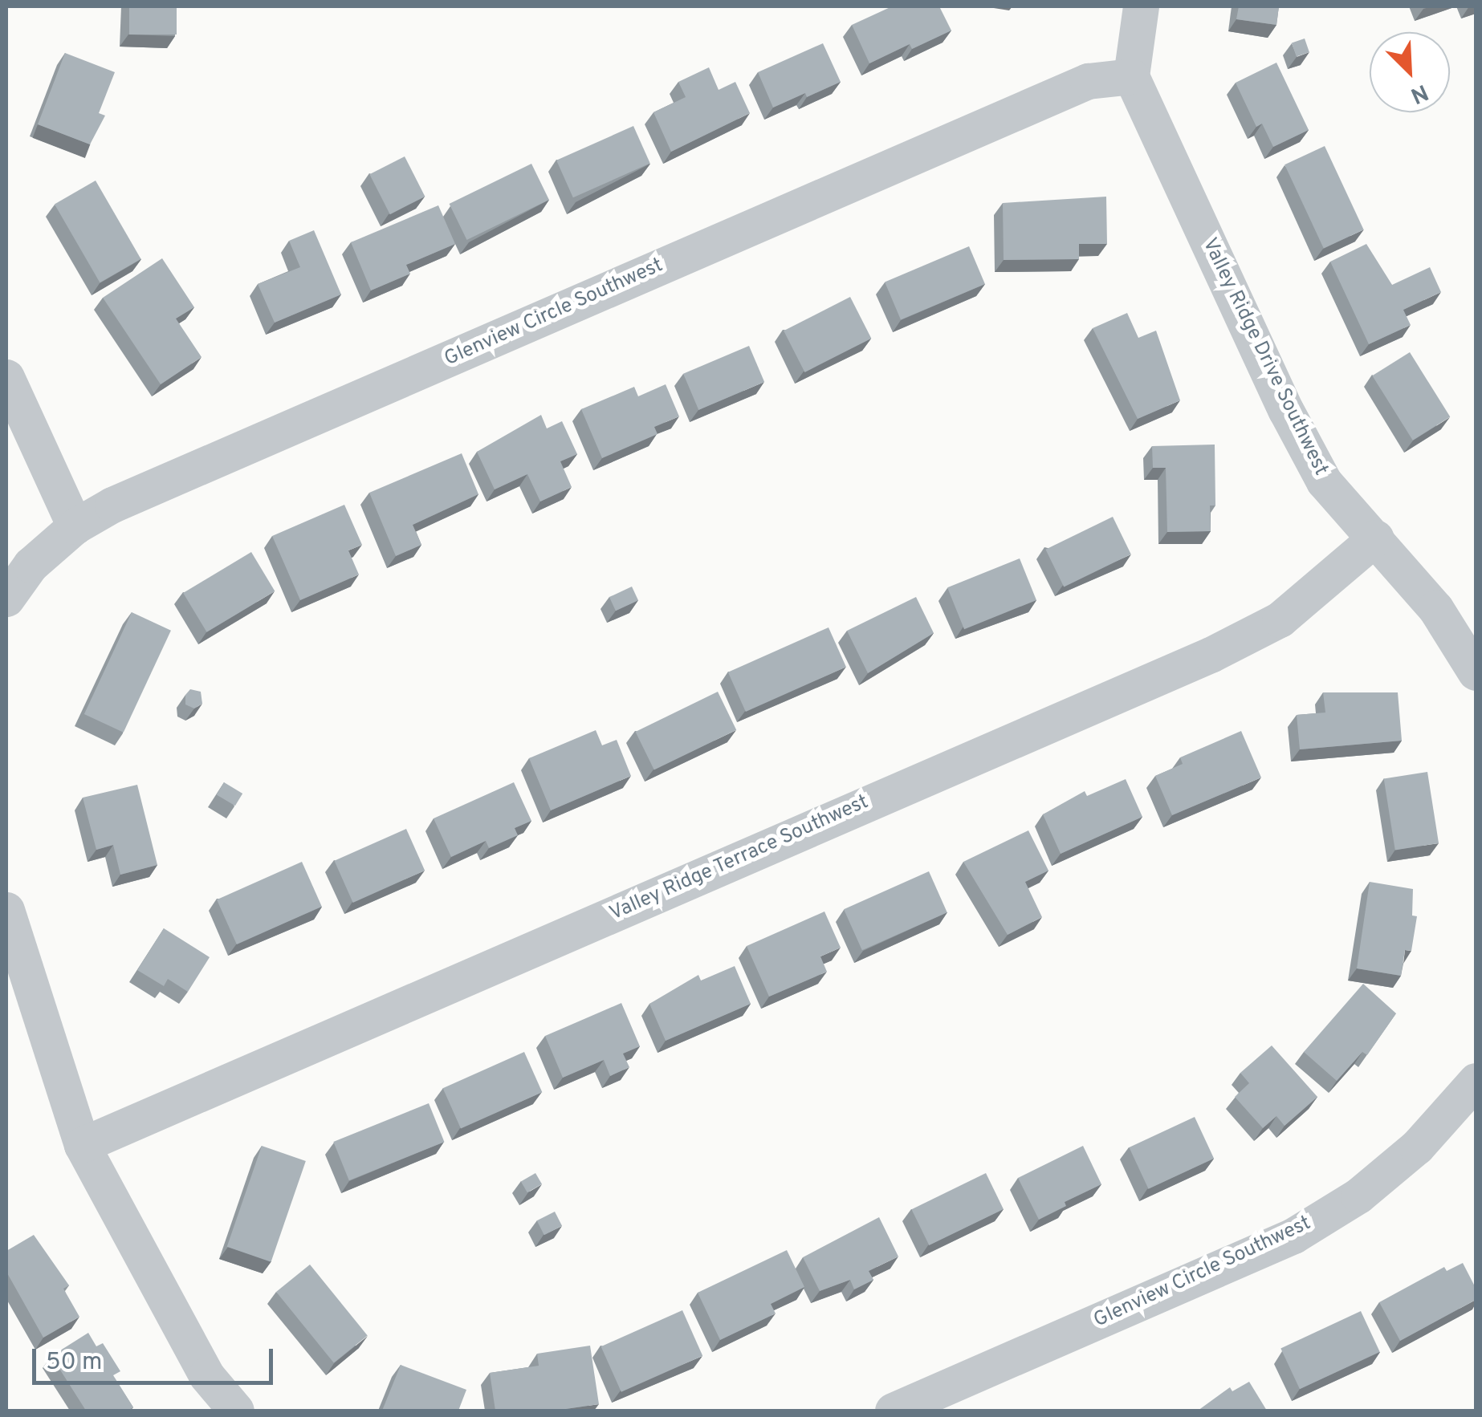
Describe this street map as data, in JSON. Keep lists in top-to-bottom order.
{
  "streets": {
    "street": ["Glenview Circle Southwest", "Valley Ridge Drive Southwest", "Valley Ridge Terrace Southwest"]
  },
  "crossings": [
    ["Glenview Circle Southwest", "Valley Ridge Drive Southwest"],
    ["Valley Ridge Drive Southwest", "Valley Ridge Terrace Southwest"]
  ],
  "scale_bar": "50 m",
  "north": "bottom right"
}
